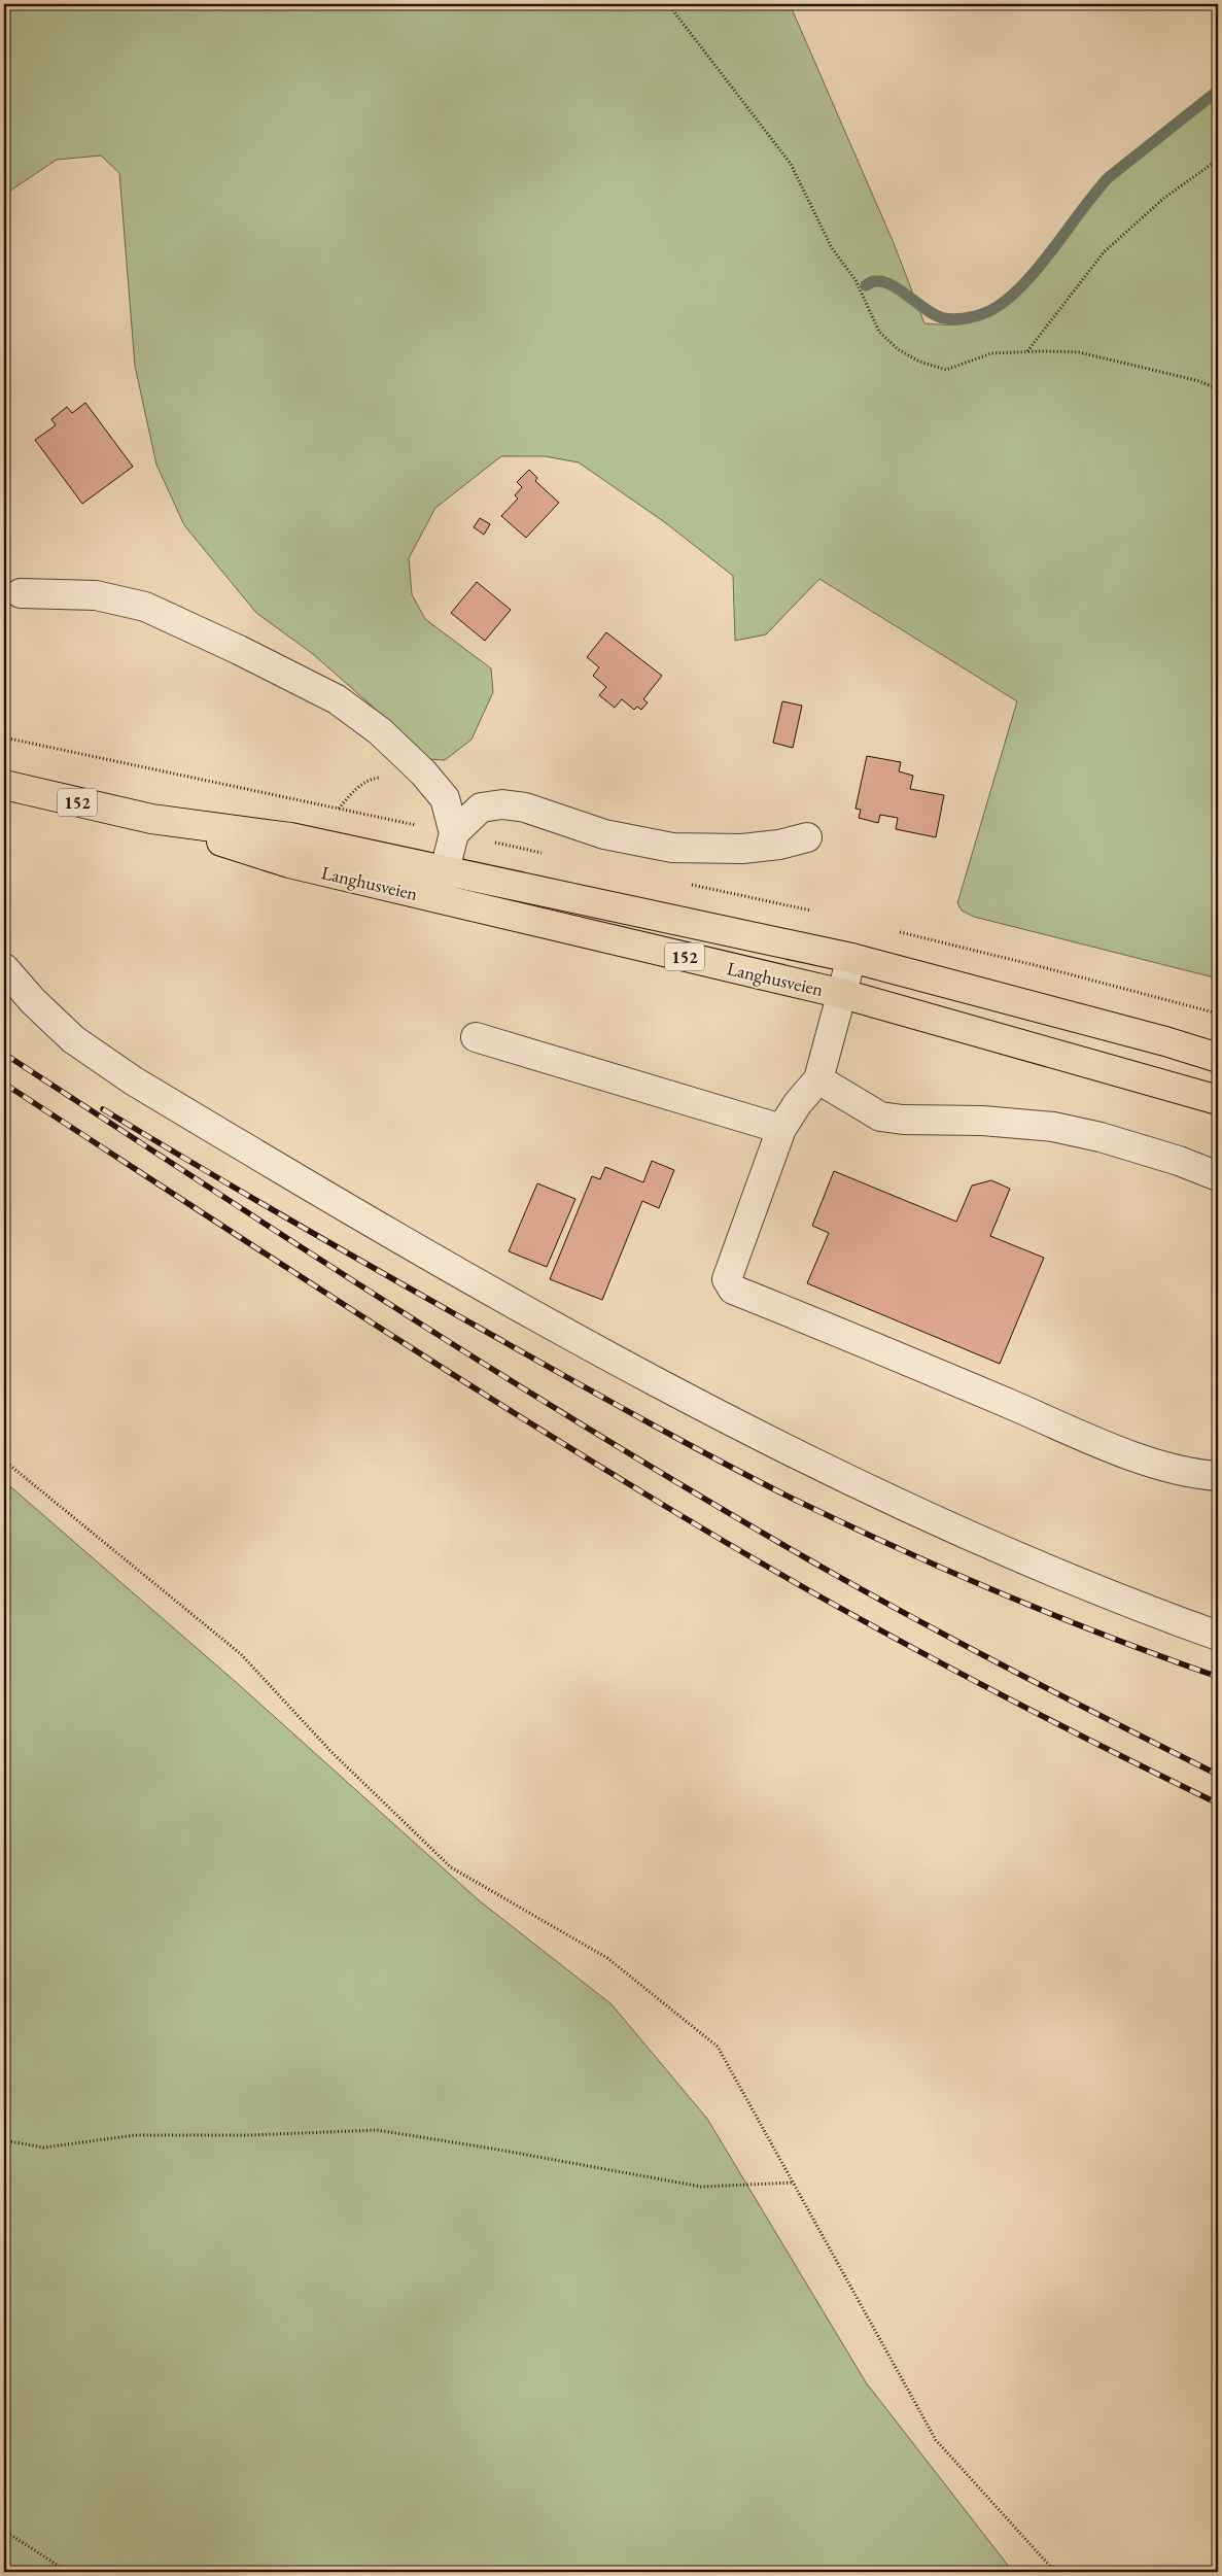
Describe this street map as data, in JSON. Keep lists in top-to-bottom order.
{
  "streets": {
    "main road": ["152", "Langhusveien"]
  }
}
